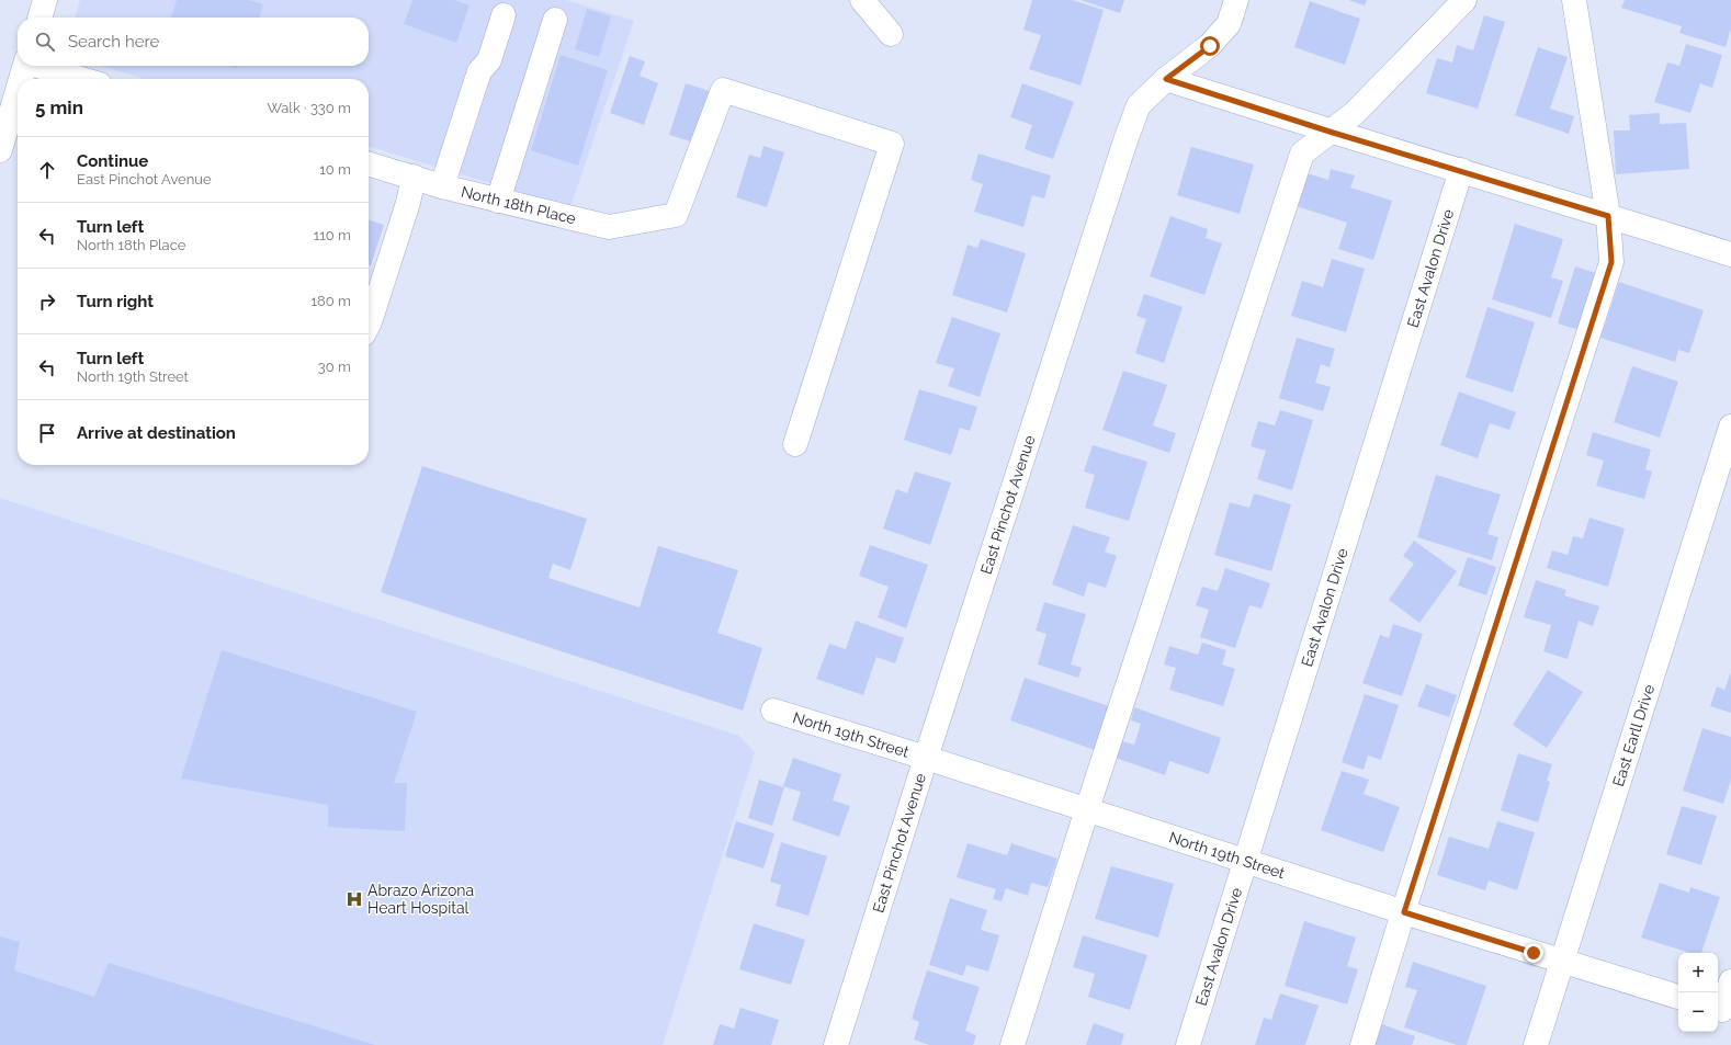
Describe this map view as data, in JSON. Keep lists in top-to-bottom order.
{
  "streets": {
    "street": [
      "North 18th Place",
      "East Avalon Drive",
      "East Pinchot Avenue",
      "North 19th Street",
      "East Earll Drive"
    ]
  },
  "crossings": [
    ["East Avalon Drive", "North 19th Street"],
    ["East Pinchot Avenue", "North 19th Street"],
    ["North 19th Street", "East Earll Drive"]
  ],
  "places": {
    "hospital": ["Abrazo Arizona Heart Hospital"]
  },
  "page": {
    "search": "Search here",
    "heading": ["5 min", "Walk · 330 m"],
    "list": [
      ["Continue", "East Pinchot Avenue", "10 m"],
      ["Turn left", "North 18th Place", "110 m"],
      ["Turn right", "180 m"],
      ["Turn left", "North 19th Street", "30 m"],
      "Arrive at destination"
    ],
    "map_buttons": ["+", "−"]
  }
}
